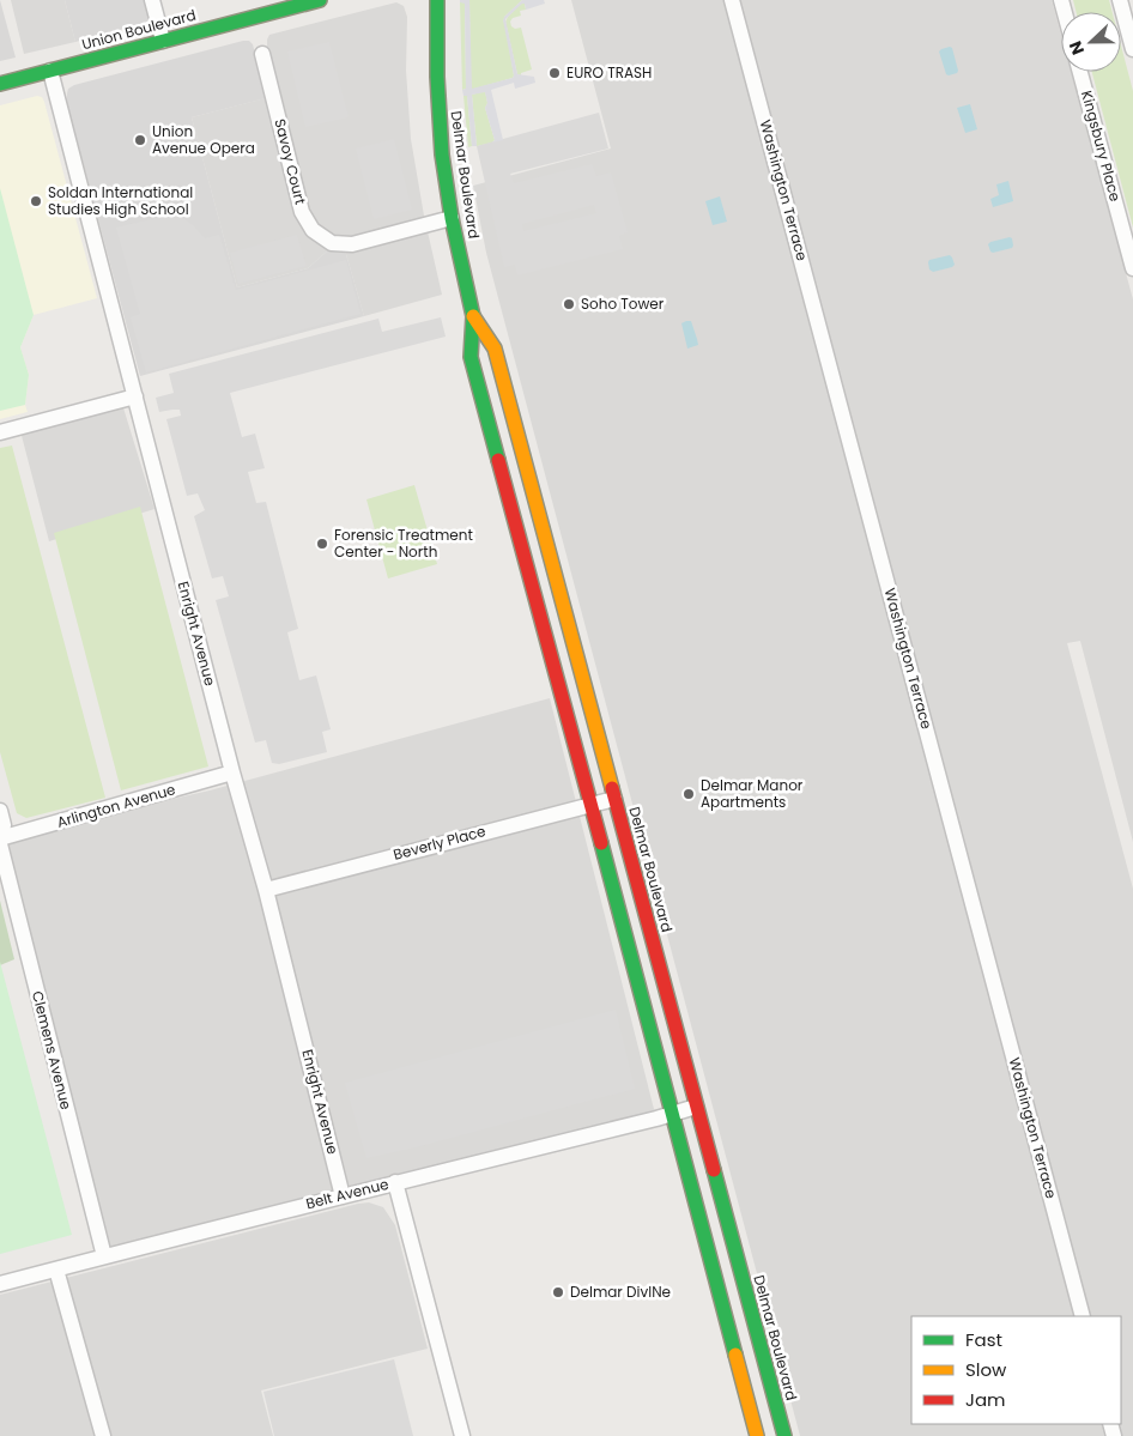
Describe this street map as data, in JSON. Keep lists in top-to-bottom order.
{
  "streets": {
    "main road": ["Union Boulevard", "Delmar Boulevard"],
    "street": [
      "Kingsbury Place",
      "Savoy Court",
      "Washington Terrace",
      "Enright Avenue",
      "Arlington Avenue",
      "Beverly Place",
      "Clemens Avenue",
      "Belt Avenue"
    ]
  },
  "crossings": [
    ["Union Boulevard", "Enright Avenue"],
    ["Savoy Court", "Delmar Boulevard"],
    ["Delmar Boulevard", "Beverly Place"],
    ["Delmar Boulevard", "Belt Avenue"],
    ["Enright Avenue", "Arlington Avenue"],
    ["Enright Avenue", "Beverly Place"],
    ["Enright Avenue", "Belt Avenue"],
    ["Clemens Avenue", "Belt Avenue"]
  ],
  "places": [
    "EURO TRASH",
    "Union Avenue Opera",
    "Soldan International Studies High School",
    "Soho Tower",
    "Forensic Treatment Center - North",
    "Delmar Manor Apartments",
    "Delmar DivINe"
  ],
  "legend": ["Fast", "Slow", "Jam"],
  "north": "left"
}
